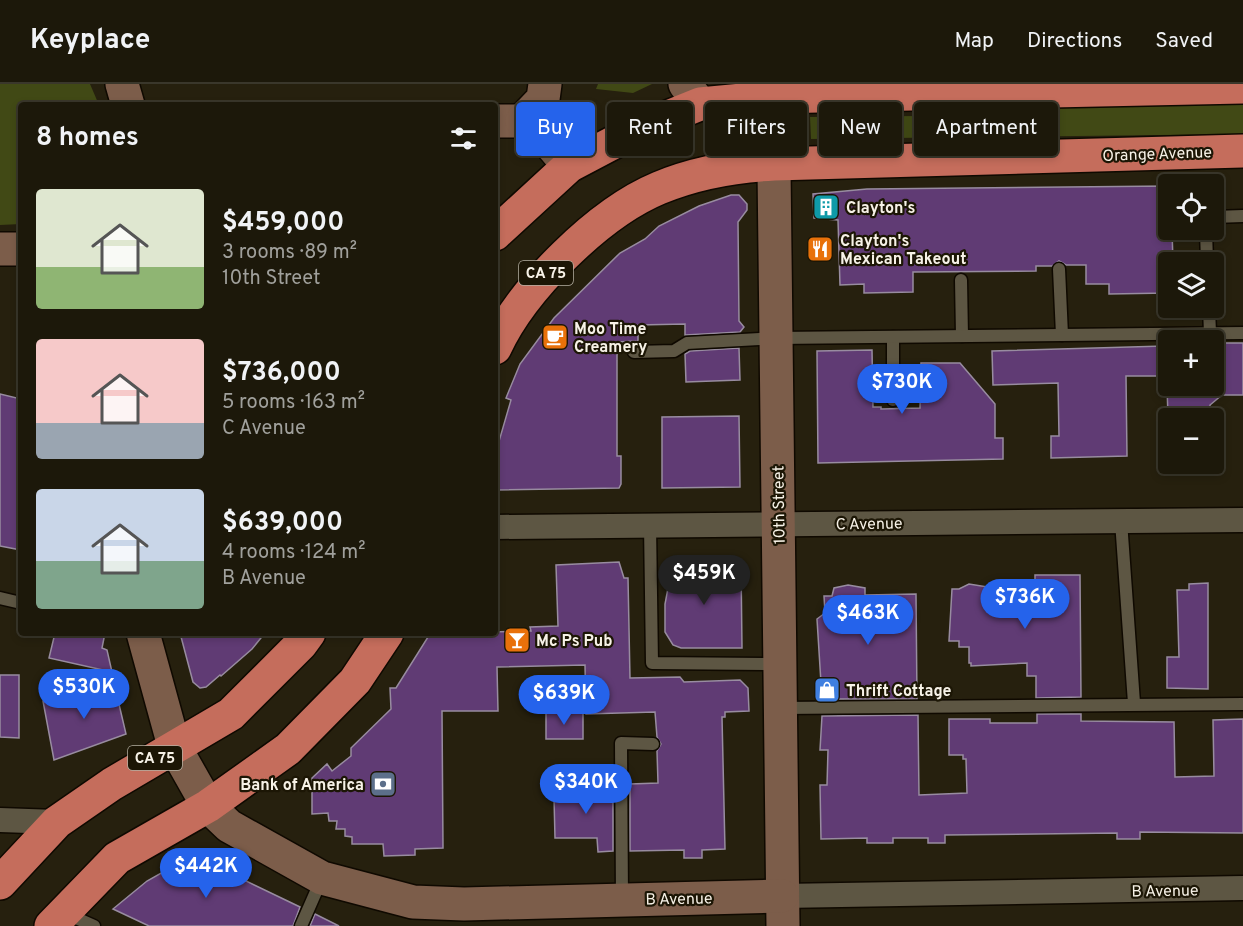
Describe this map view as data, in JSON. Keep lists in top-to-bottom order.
{
  "streets": {
    "highway": ["Orange Avenue", "CA 75"],
    "street": ["10th Street", "C Avenue", "B Avenue"]
  },
  "crossings": [
    ["Orange Avenue", "10th Street"],
    ["CA 75", "B Avenue"],
    ["10th Street", "C Avenue"],
    ["10th Street", "B Avenue"]
  ],
  "places": {
    "building": ["Clayton's"],
    "restaurant": ["Clayton's Mexican Takeout"],
    "cafe": ["Moo Time Creamery"],
    "bar": ["Mc Ps Pub"],
    "shop": ["Thrift Cottage"],
    "bank": ["Bank of America"]
  },
  "page": {
    "header": "Keyplace",
    "nav": ["Map", "Directions", "Saved"],
    "chip": [
      "Buy",
      "Rent",
      "Filters",
      "New",
      "Apartment"
    ],
    "heading": "8 homes",
    "map_buttons": ["+", "−"],
    "list": [
      {
        "name": "$459,000",
        "note": "3 rooms · 89 m² · 10th Street"
      },
      {
        "name": "$736,000",
        "note": "5 rooms · 163 m² · C Avenue"
      },
      {
        "name": "$639,000",
        "note": "4 rooms · 124 m² · B Avenue"
      }
    ],
    "price": [
      "$730K",
      "$459K",
      "$736K",
      "$463K",
      "$530K",
      "$639K",
      "$340K",
      "$442K"
    ]
  }
}
